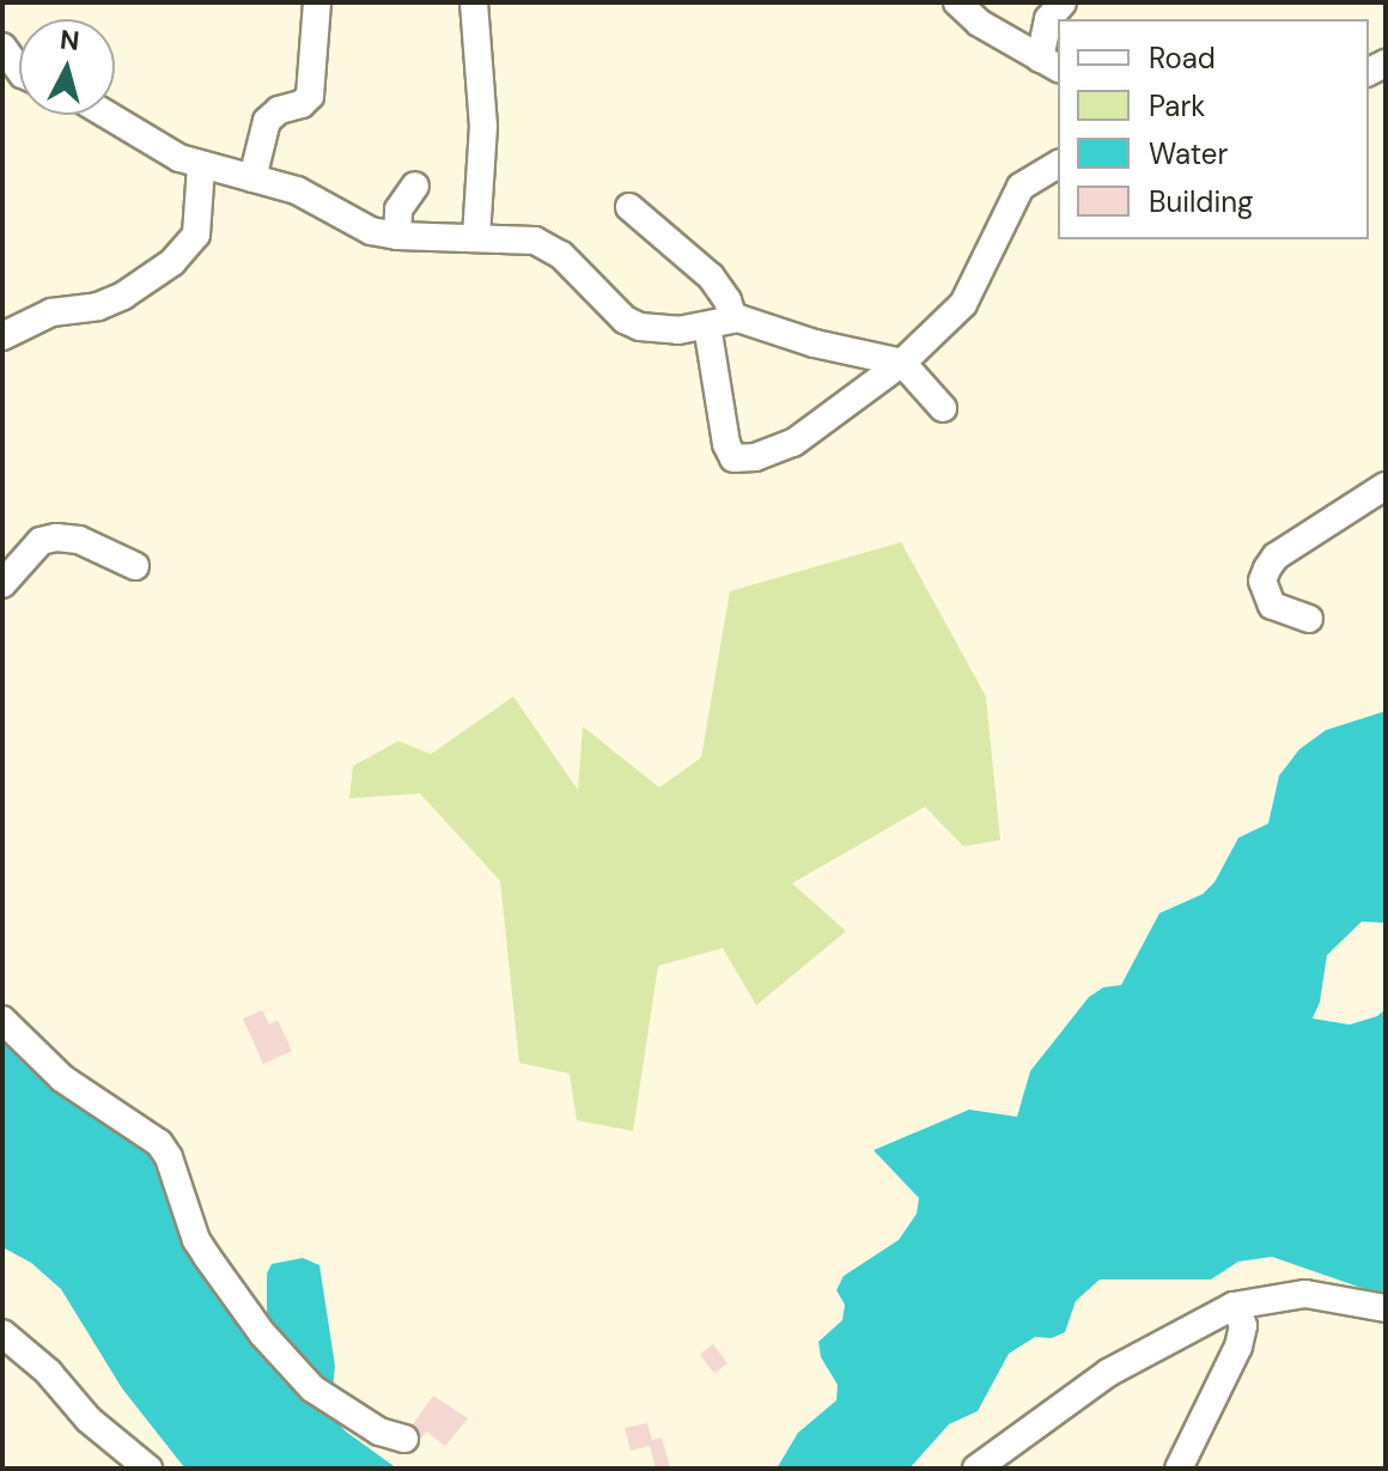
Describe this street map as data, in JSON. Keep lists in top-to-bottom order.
{
  "legend": [
    "Road",
    "Park",
    "Water",
    "Building"
  ],
  "north": "top"
}
